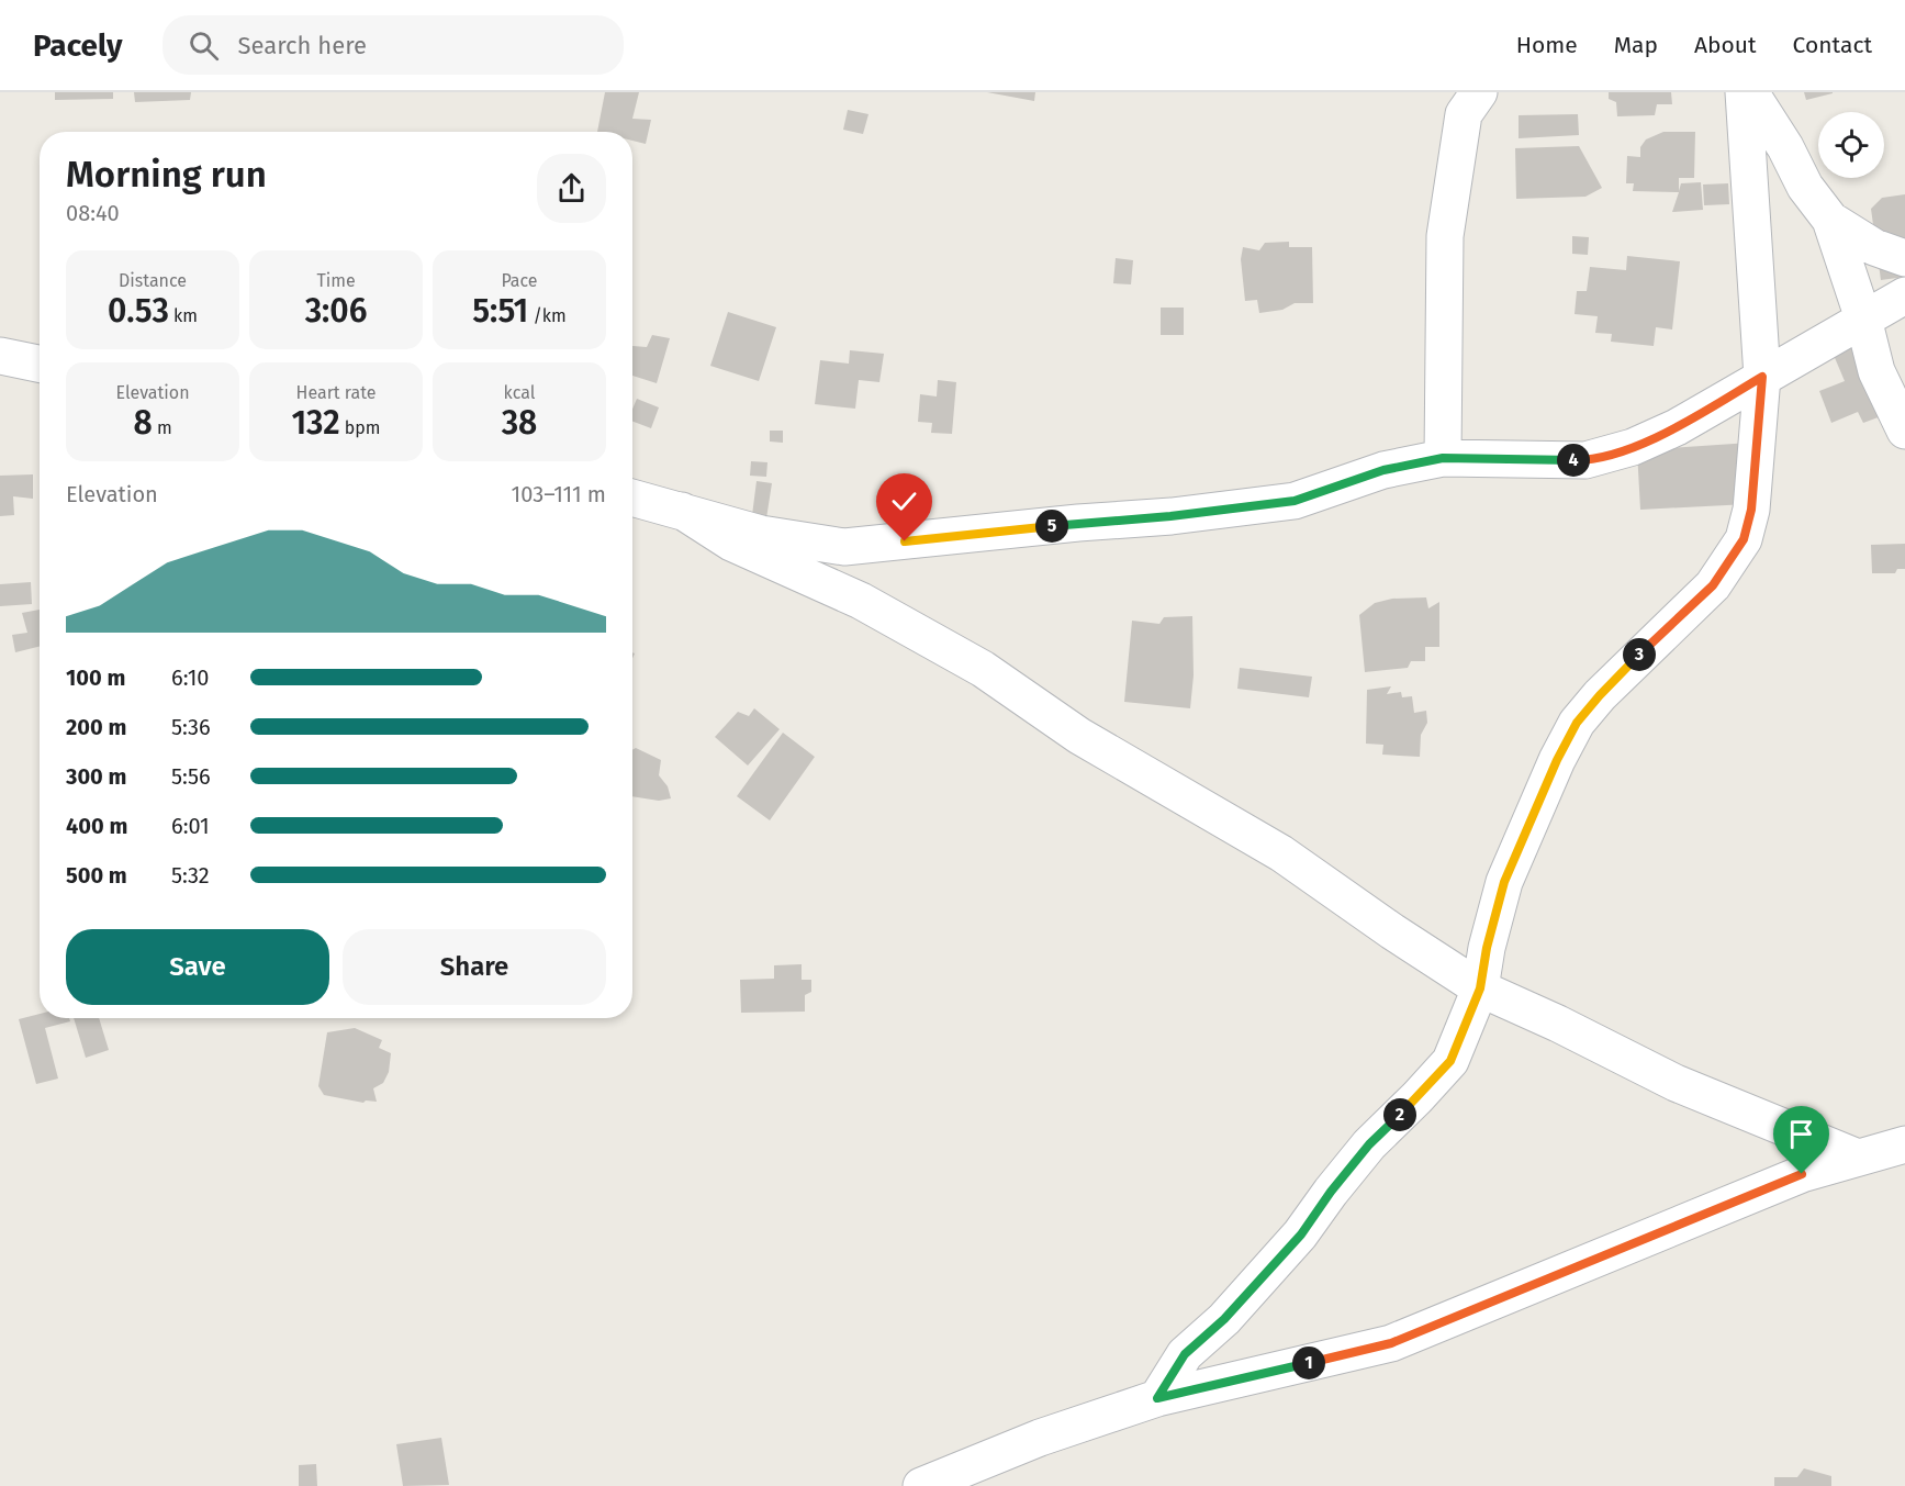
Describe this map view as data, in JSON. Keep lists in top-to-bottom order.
{
  "page": {
    "header": "Pacely",
    "search": "Search here",
    "nav": [
      "Home",
      "Map",
      "About",
      "Contact"
    ],
    "heading": ["Morning run", "08:40"],
    "stats": [
      ["Distance", "0.53 km"],
      ["Time", "3:06"],
      ["Pace", "5:51 /km"],
      ["Elevation", "8 m"],
      ["Heart rate", "132 bpm"],
      ["kcal", "38"]
    ],
    "pins": [
      "4",
      "5",
      "3",
      "2",
      "1"
    ],
    "chart": ["Elevation", "103–111 m"],
    "list": [
      {
        "name": "100 m",
        "note": "6:10"
      },
      {
        "name": "200 m",
        "note": "5:36"
      },
      {
        "name": "300 m",
        "note": "5:56"
      },
      {
        "name": "400 m",
        "note": "6:01"
      },
      {
        "name": "500 m",
        "note": "5:32"
      }
    ],
    "buttons": ["Save", "Share"]
  }
}
